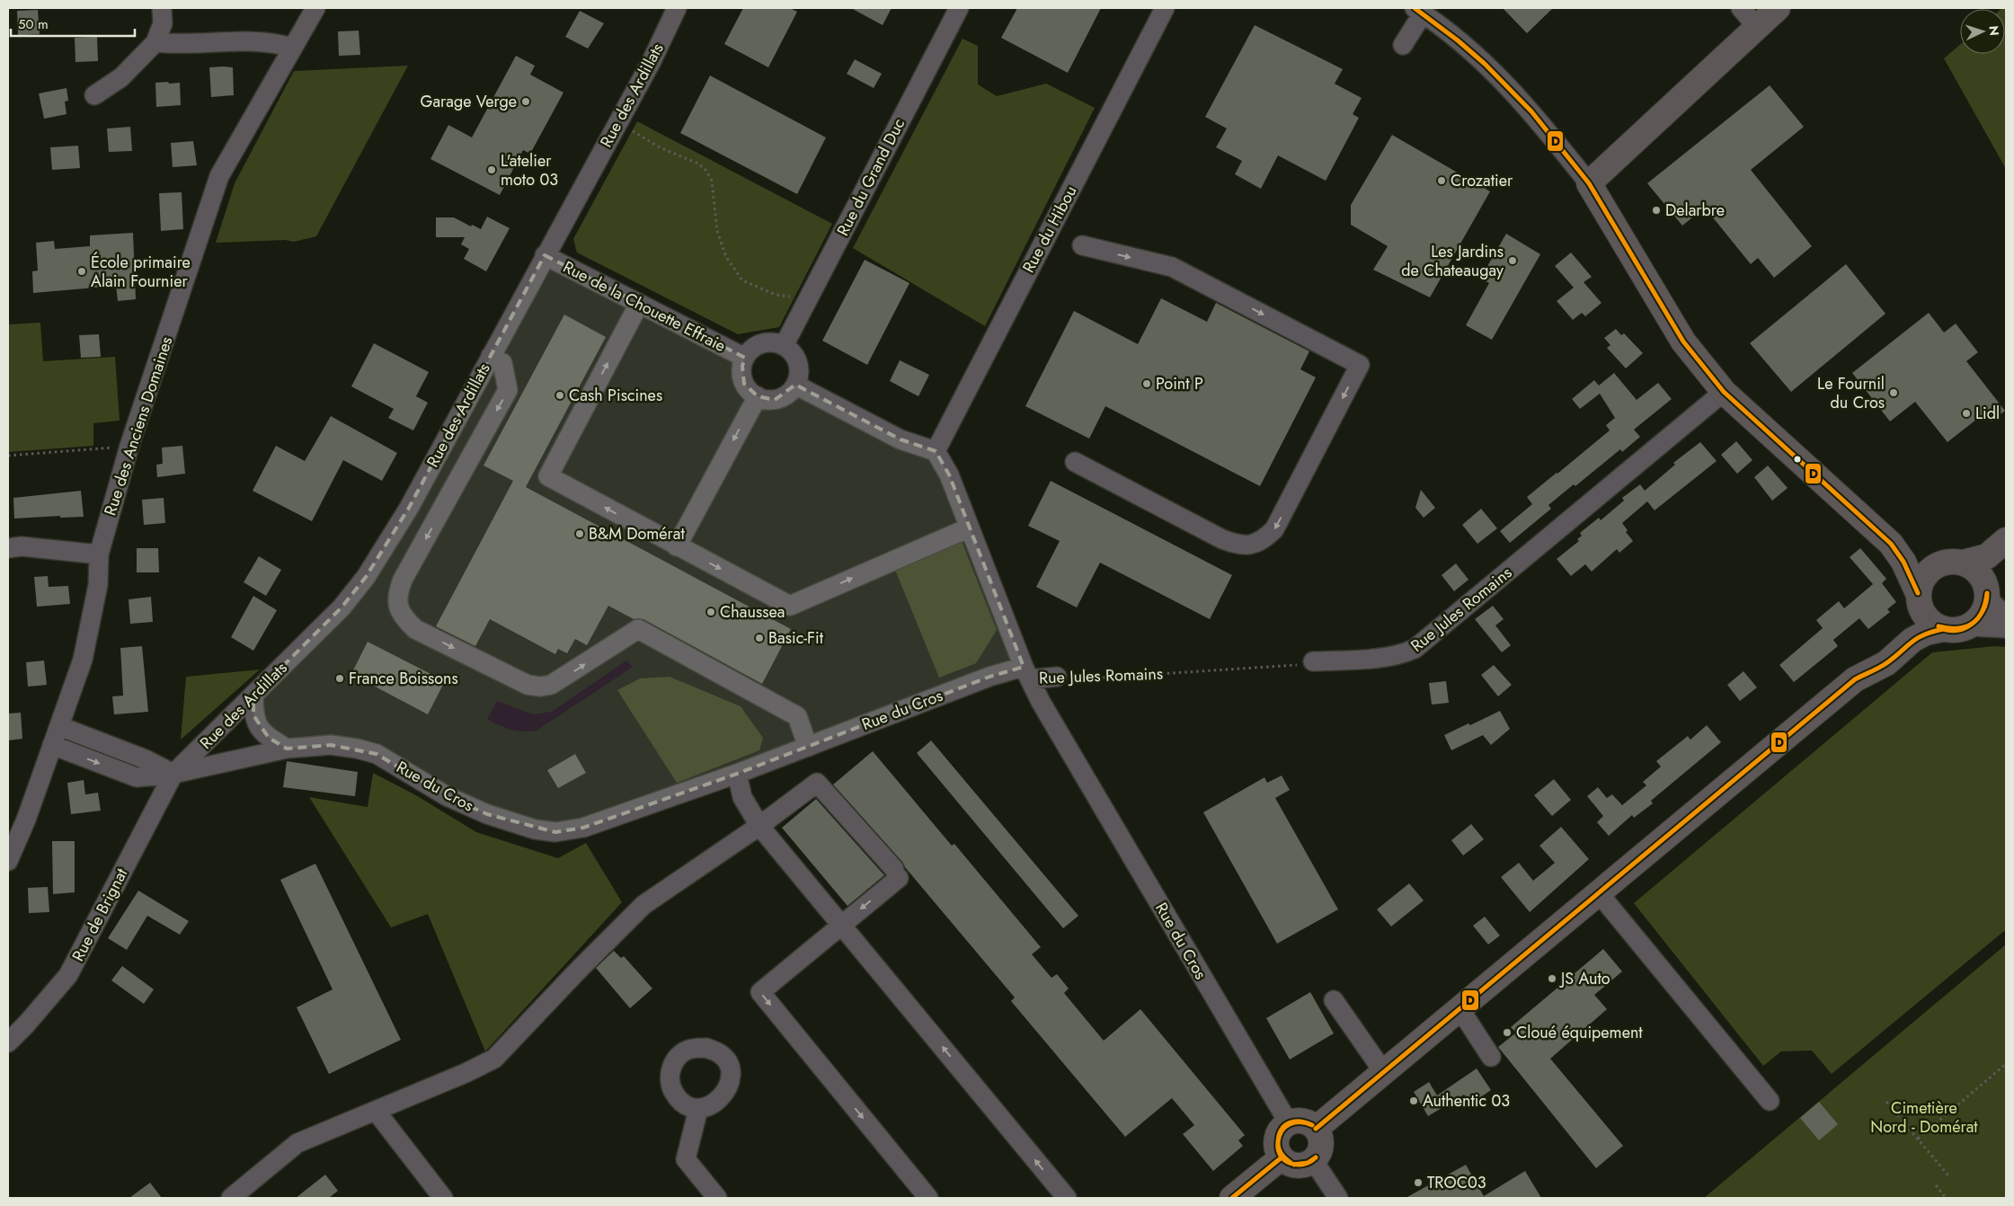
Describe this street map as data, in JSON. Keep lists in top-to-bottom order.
{
  "streets": {
    "street": [
      "Rue des Ardillats",
      "Rue du Grand Duc",
      "Rue du Hibou",
      "Rue de la Chouette Effraie",
      "Rue des Anciens Domaines",
      "Rue Jules Romains",
      "Rue du Cros",
      "Rue de Brignat"
    ]
  },
  "crossings": [
    ["Rue des Ardillats", "Rue de la Chouette Effraie"],
    ["Rue des Ardillats", "Rue du Cros"],
    ["Rue des Ardillats", "Rue de Brignat"],
    ["Rue du Grand Duc", "Rue de la Chouette Effraie"],
    ["Rue des Anciens Domaines", "Rue du Cros"],
    ["Rue Jules Romains", "Rue du Cros"],
    ["Rue du Cros", "Rue de Brignat"]
  ],
  "parks": ["Cimetière Nord - Domérat"],
  "places": [
    "Garage Verge",
    "L'atelier moto 03",
    "Crozatier",
    "Delarbre",
    "Les Jardins de Chateaugay",
    "École primaire Alain Fournier",
    "Point P",
    "Le Fournil du Cros",
    "Cash Piscines",
    "Lidl",
    "B&M Domérat",
    "Chaussea",
    "Basic-Fit",
    "France Boissons",
    "JS Auto",
    "Cloué équipement",
    "Authentic 03",
    "TROC03"
  ],
  "lines": ["transit line D"],
  "scale_bar": "50 m",
  "north": "right"
}
